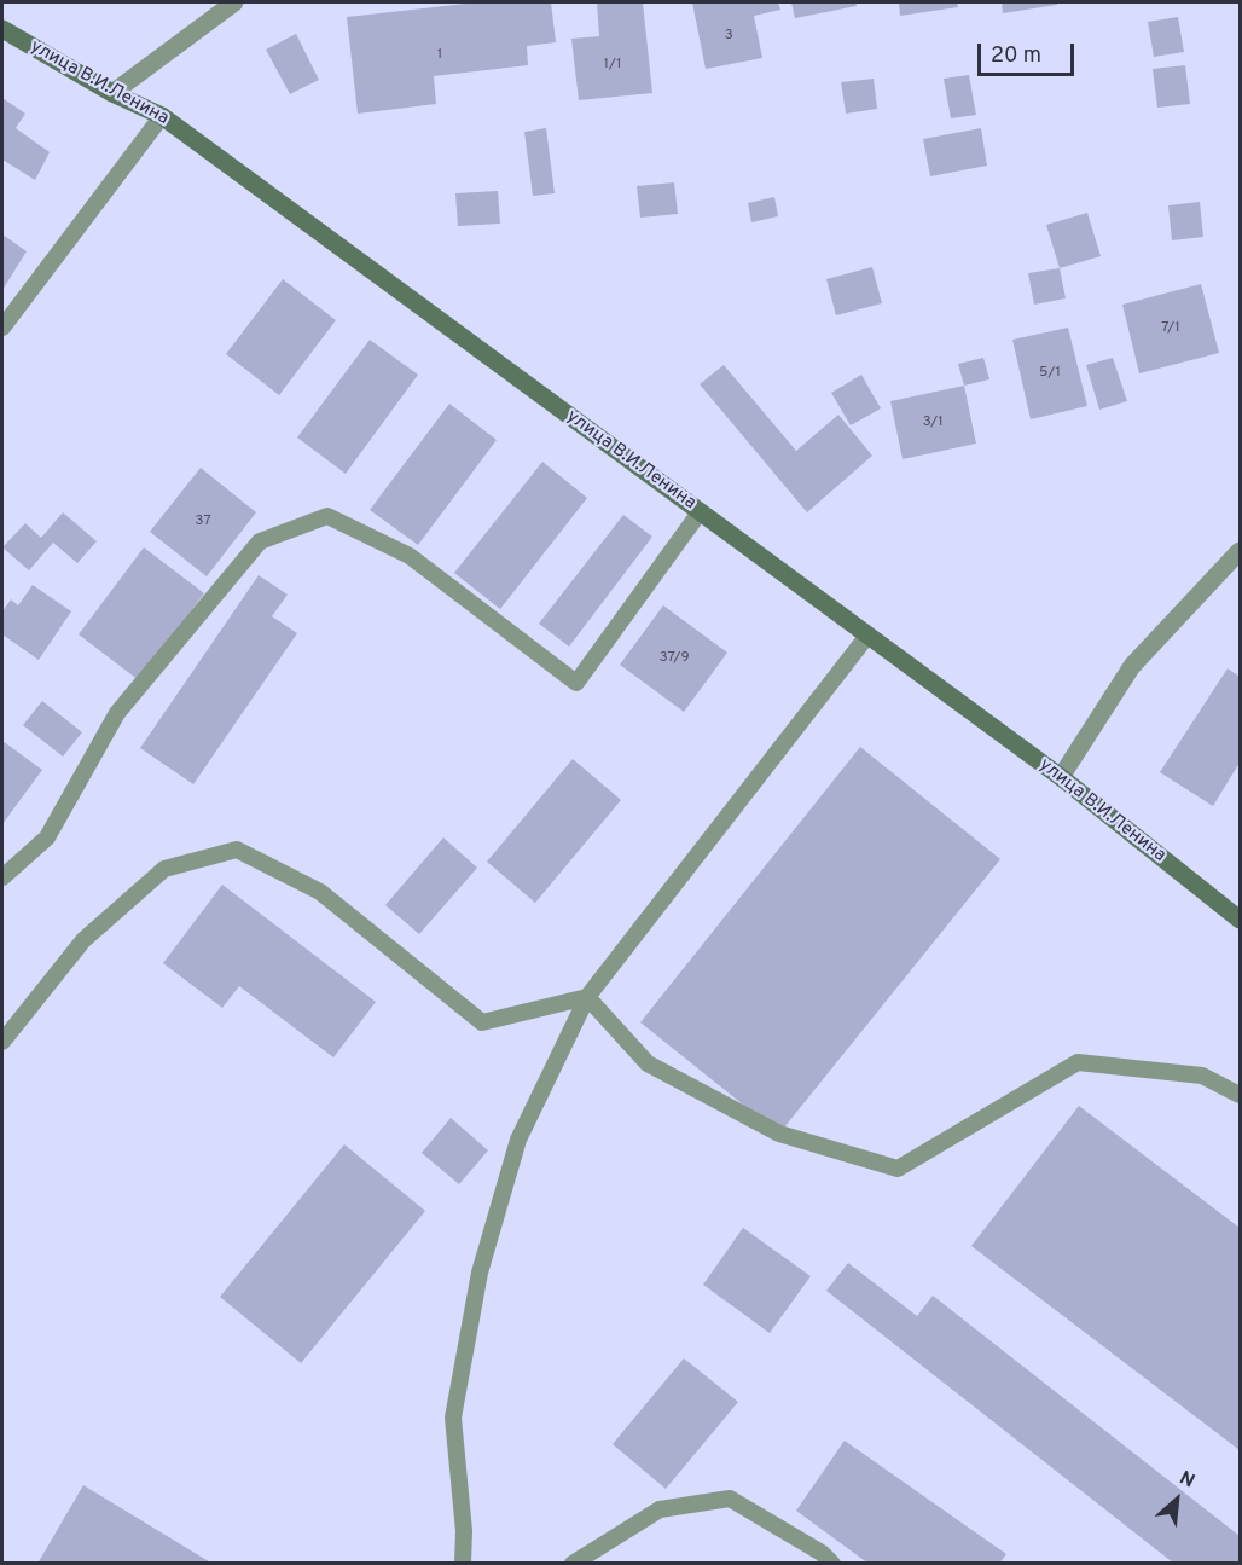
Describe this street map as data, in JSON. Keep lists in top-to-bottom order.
{
  "streets": {
    "main road": ["улица В.И.Ленина"]
  },
  "house_numbers": [
    "3",
    "1",
    "1/1",
    "7/1",
    "5/1",
    "3/1",
    "37",
    "37/9"
  ],
  "scale_bar": "20 m",
  "north": "top right"
}
